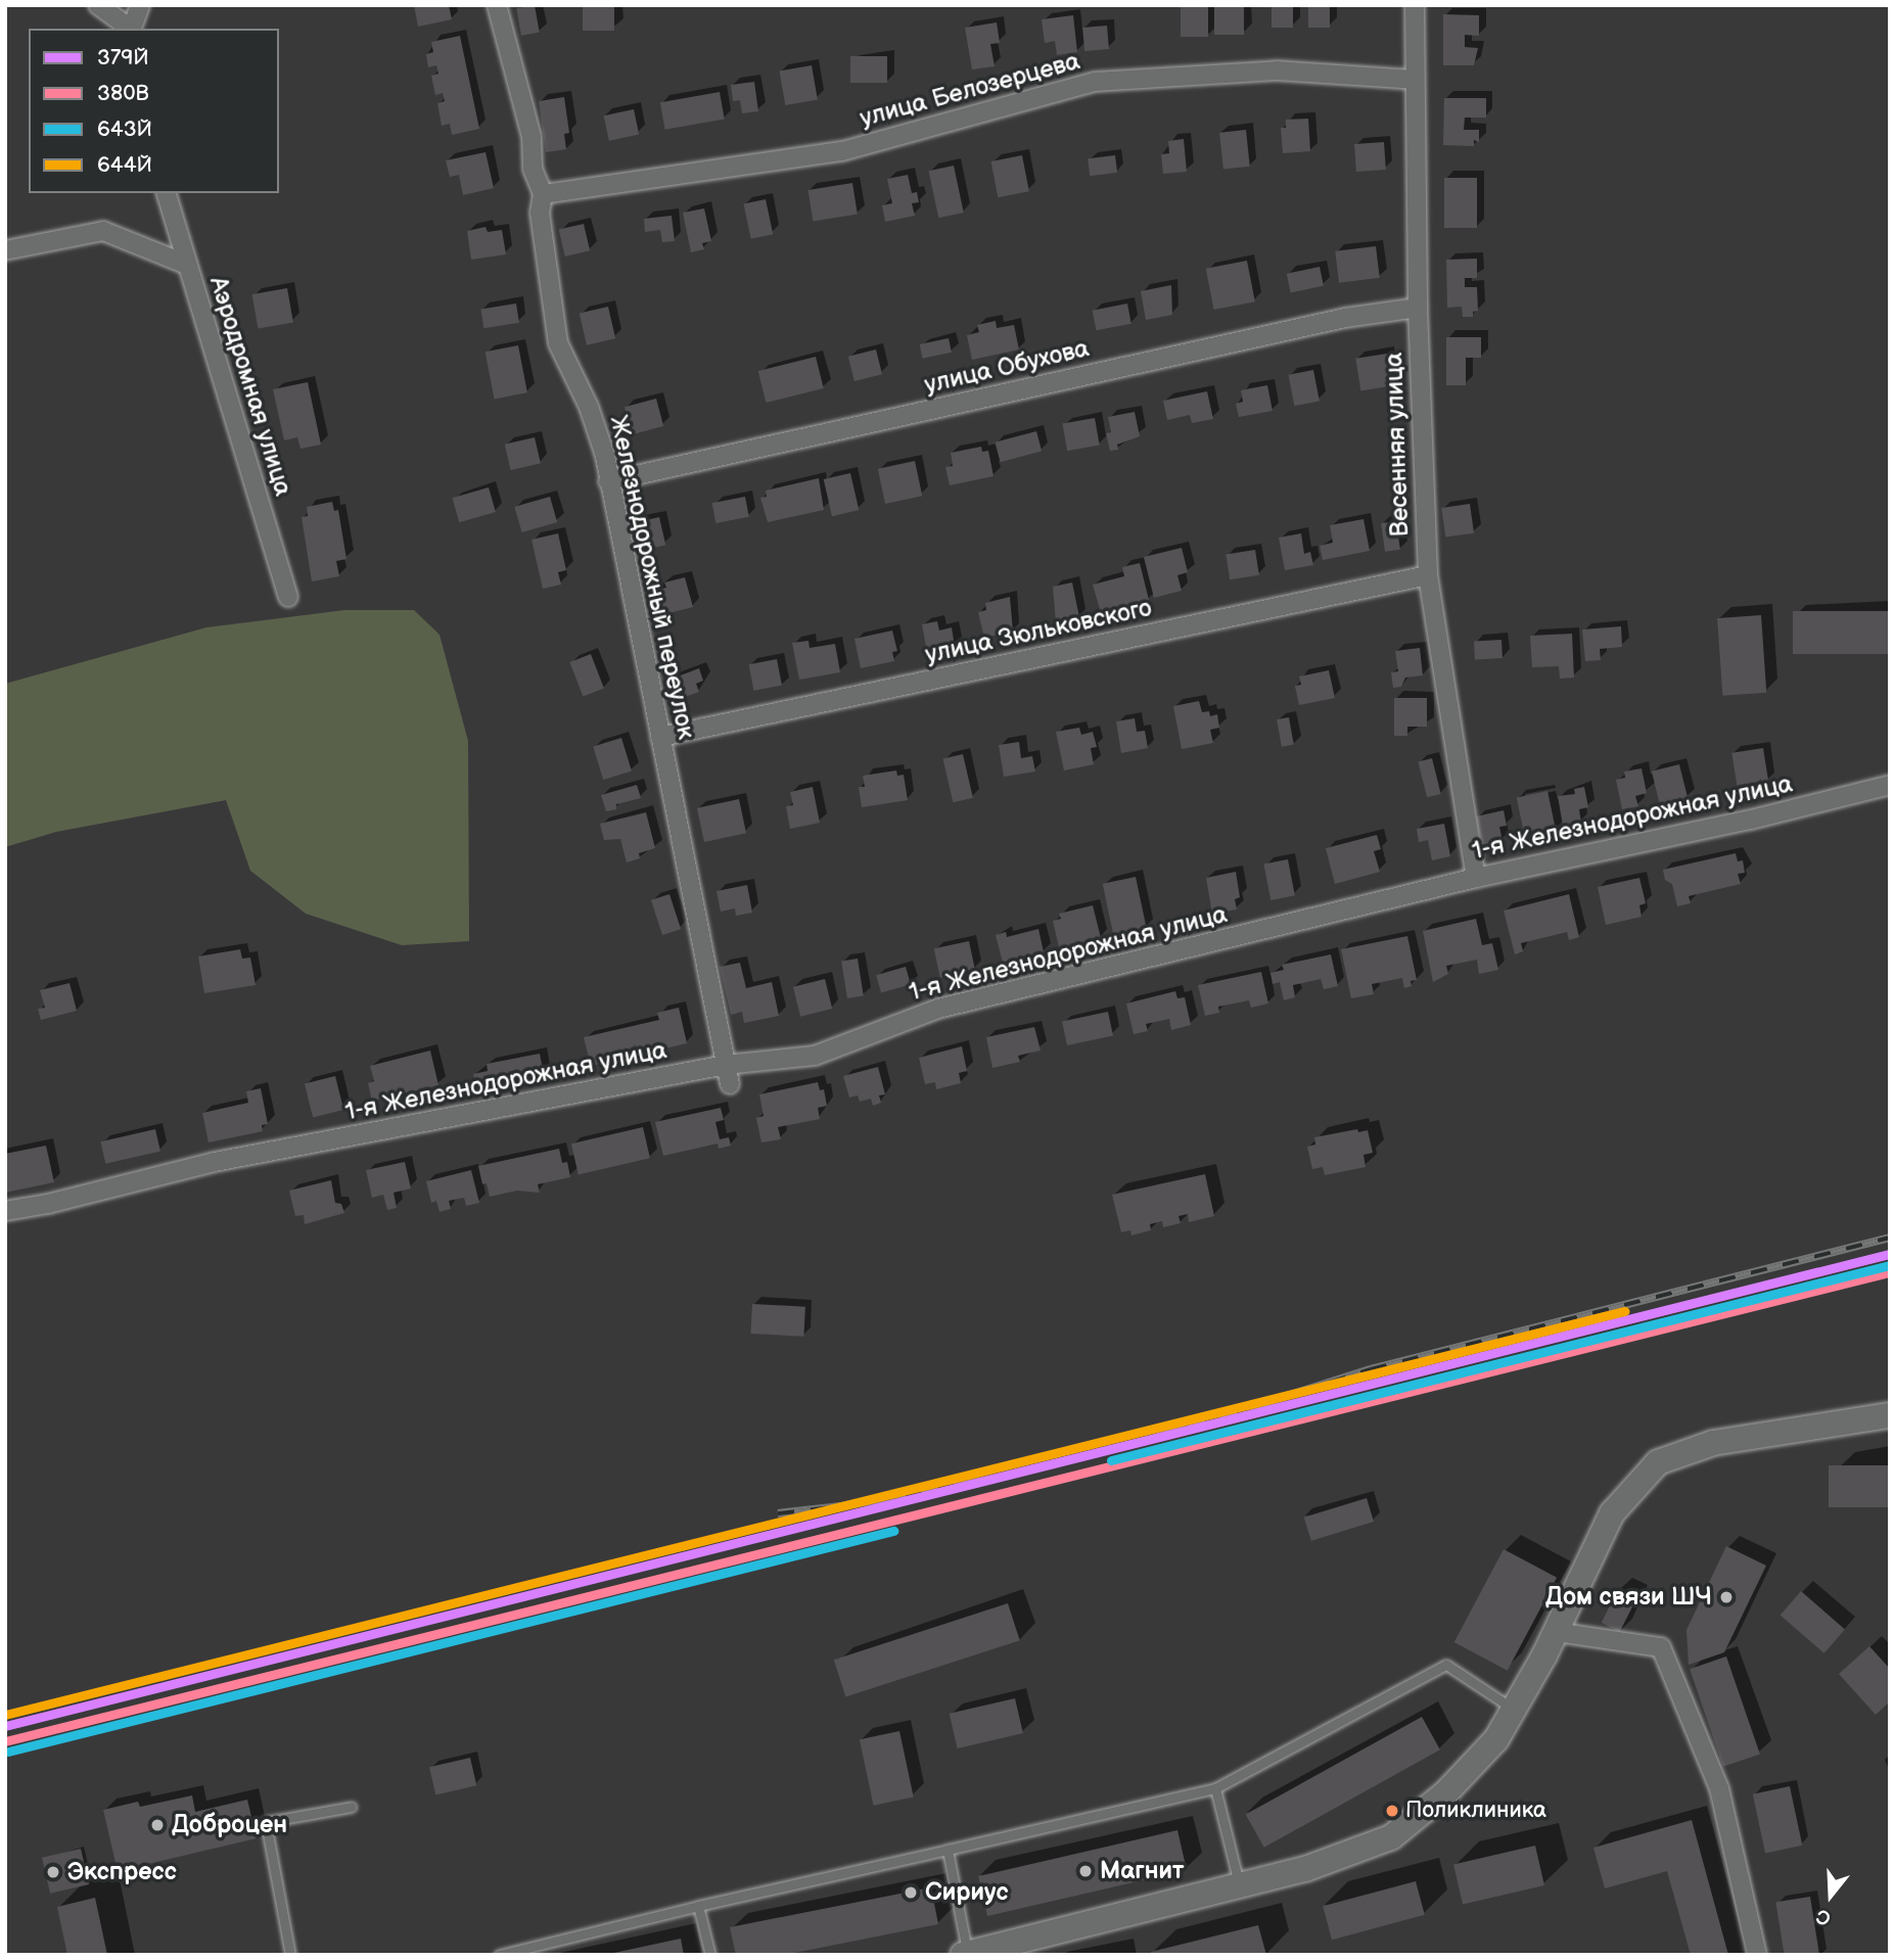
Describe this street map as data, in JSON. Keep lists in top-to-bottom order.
{
  "streets": {
    "street": [
      "улица Белозерцева",
      "улица Обухова",
      "Аэродромная улица",
      "Весенняя улица",
      "Железнодорожный переулок",
      "улица Зюльковского",
      "1-я Железнодорожная улица"
    ]
  },
  "crossings": [
    ["улица Белозерцева", "Весенняя улица"],
    ["улица Белозерцева", "Железнодорожный переулок"],
    ["улица Обухова", "Весенняя улица"],
    ["улица Обухова", "Железнодорожный переулок"],
    ["Весенняя улица", "улица Зюльковского"],
    ["Весенняя улица", "1-я Железнодорожная улица"],
    ["Железнодорожный переулок", "улица Зюльковского"],
    ["Железнодорожный переулок", "1-я Железнодорожная улица"]
  ],
  "places": [
    "Дом связи ШЧ",
    "Поликлиника",
    "Доброцен",
    "Магнит",
    "Экспресс",
    "Сириус"
  ],
  "lines": [
    "transit line 379Й",
    "transit line 643Й",
    "transit line 380В",
    "transit line 644Й"
  ],
  "legend": [
    "379Й",
    "380В",
    "643Й",
    "644Й"
  ],
  "north": "bottom"
}
